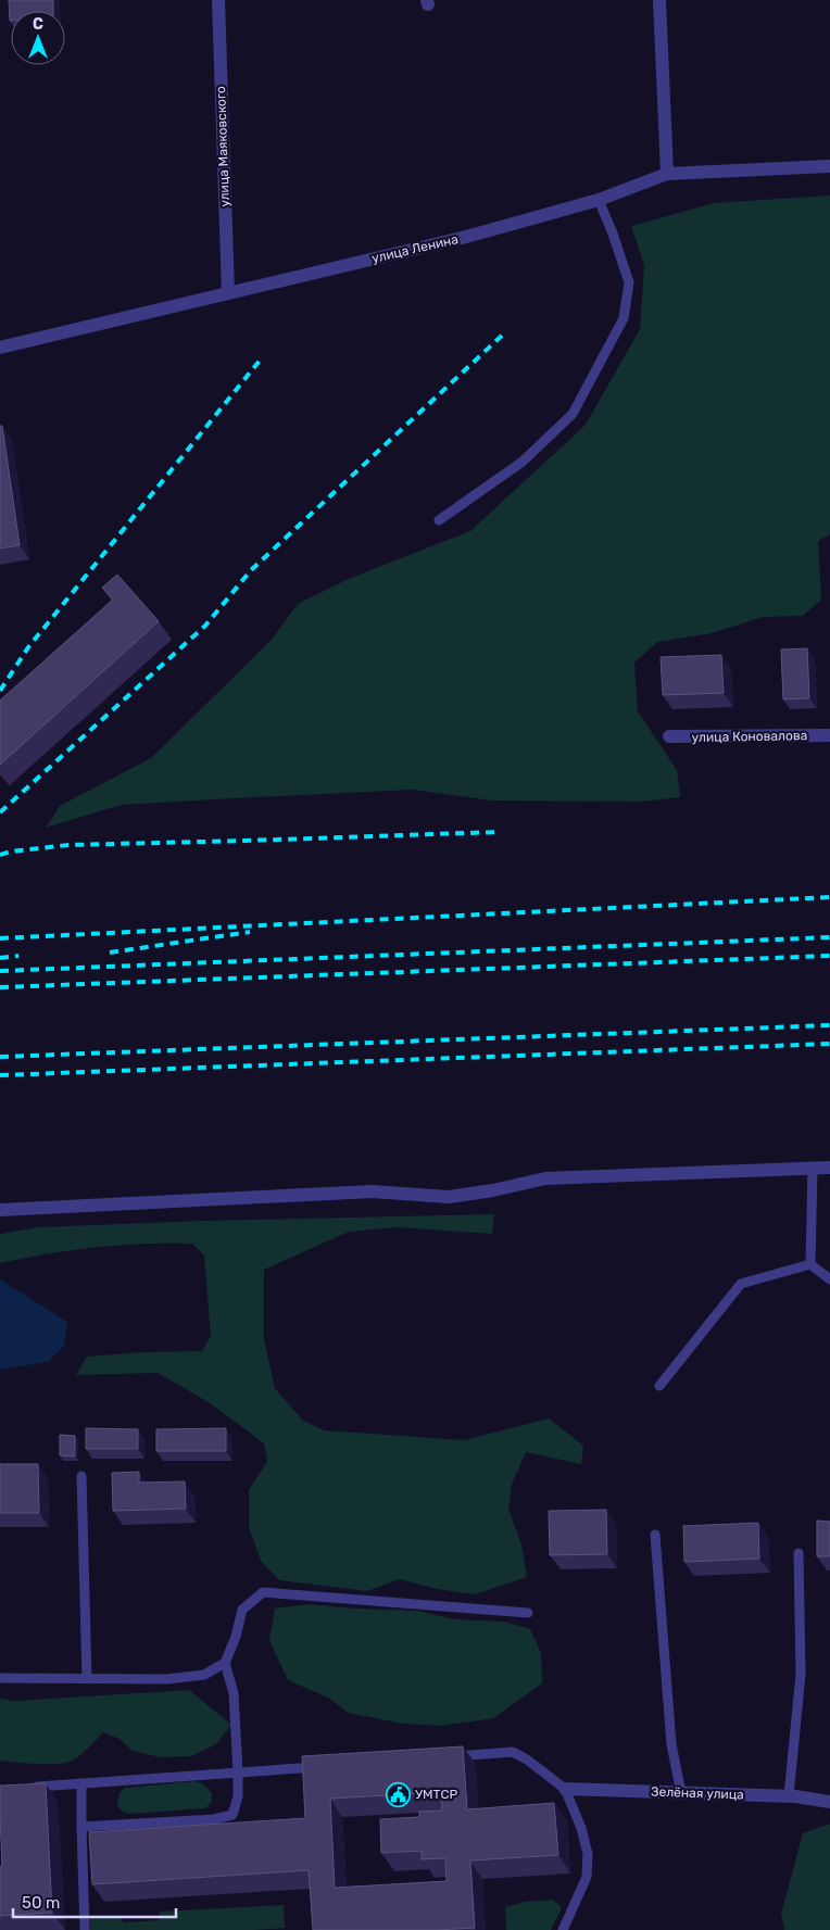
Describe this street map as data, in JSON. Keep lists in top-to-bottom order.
{
  "streets": {
    "street": [
      "улица Маяковского",
      "улица Ленина",
      "улица Коновалова",
      "Зелёная улица"
    ]
  },
  "crossings": [
    ["улица Маяковского", "улица Ленина"]
  ],
  "places": {
    "public building": ["УМТСР"]
  },
  "scale_bar": "50 m",
  "north": "top"
}
